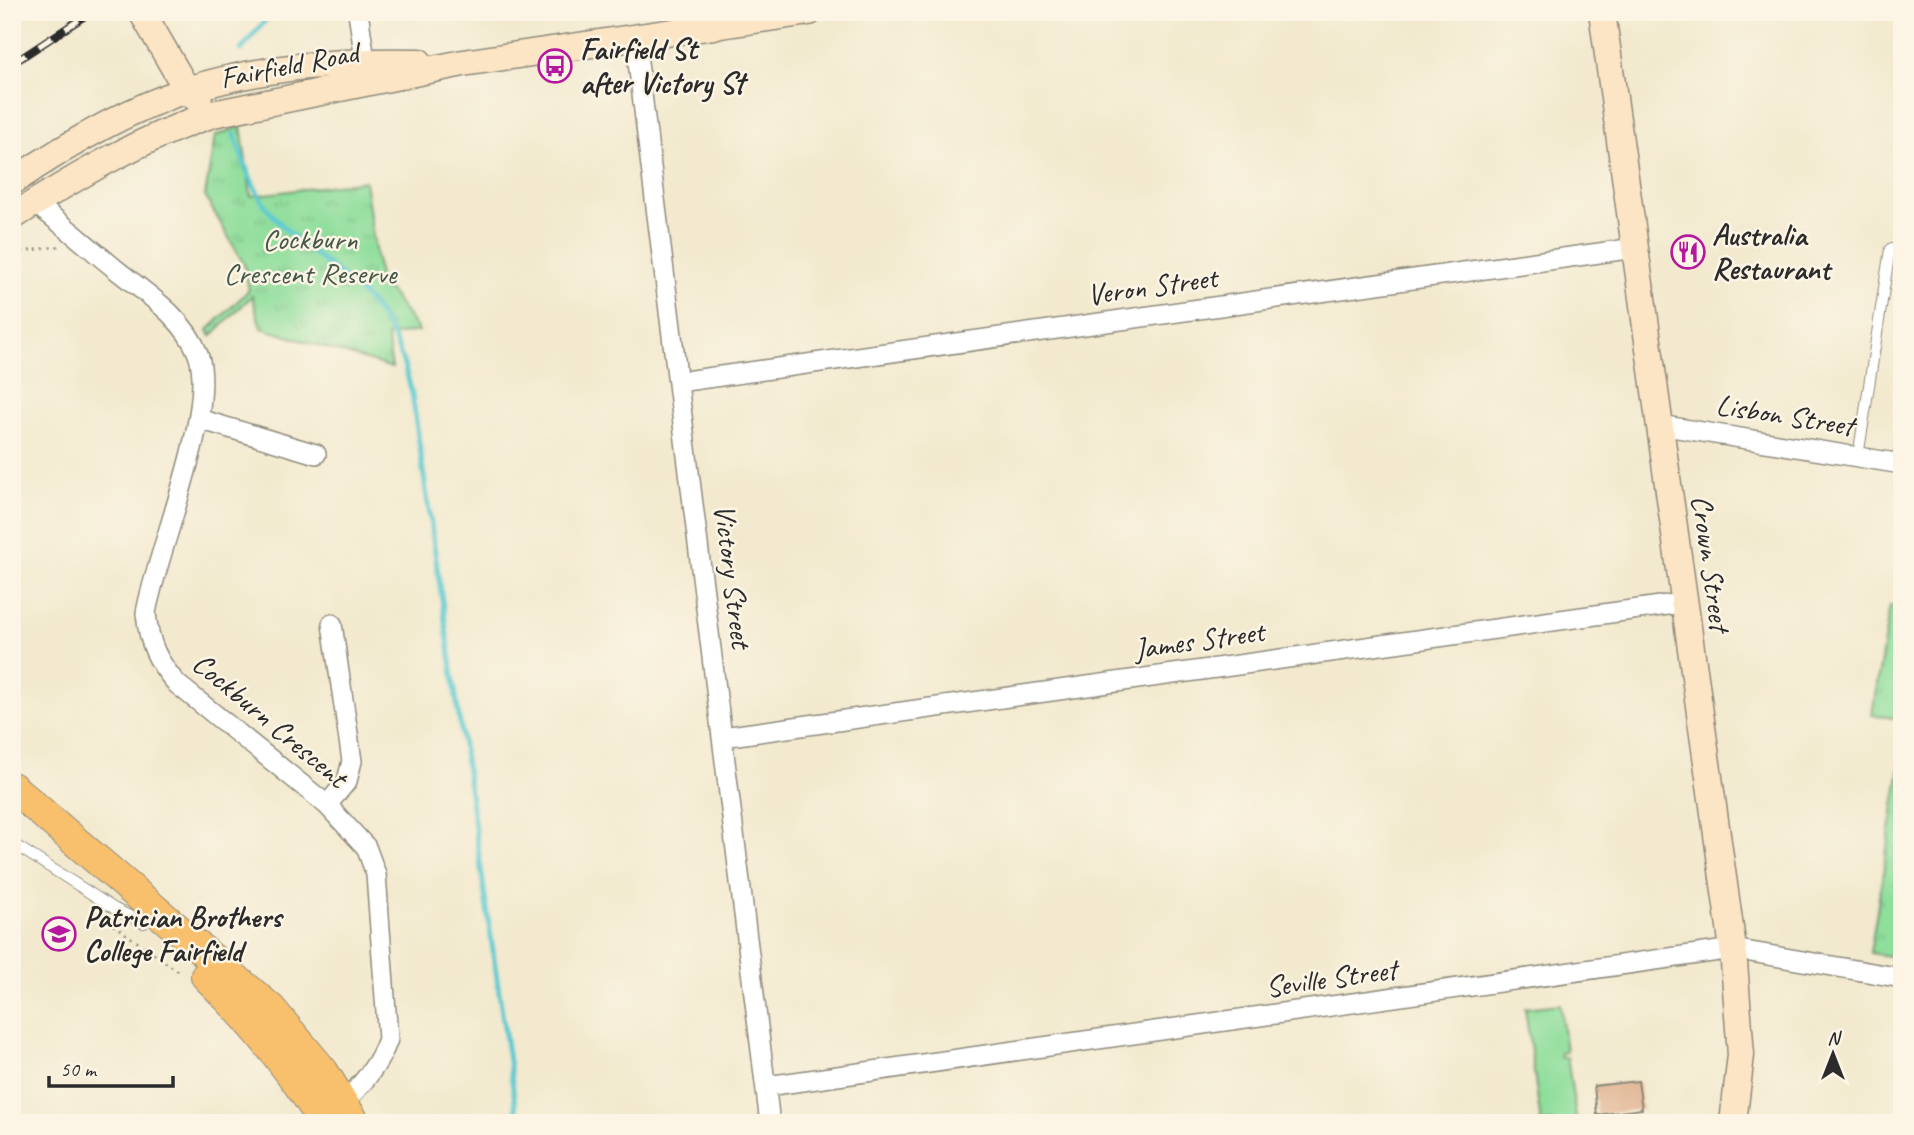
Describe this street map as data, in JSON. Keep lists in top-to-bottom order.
{
  "streets": {
    "street": [
      "Fairfield Road",
      "Veron Street",
      "Lisbon Street",
      "Crown Street",
      "Victory Street",
      "James Street",
      "Cockburn Crescent",
      "Seville Street"
    ]
  },
  "crossings": [
    ["Fairfield Road", "Victory Street"],
    ["Fairfield Road", "Cockburn Crescent"],
    ["Veron Street", "Crown Street"],
    ["Veron Street", "Victory Street"],
    ["Lisbon Street", "Crown Street"],
    ["Crown Street", "James Street"],
    ["Crown Street", "Seville Street"],
    ["Victory Street", "James Street"],
    ["Victory Street", "Seville Street"]
  ],
  "parks": ["Cockburn Crescent Reserve"],
  "places": {
    "bus stop": ["Fairfield St after Victory St"],
    "restaurant": ["Australia Restaurant"],
    "school or university": ["Patrician Brothers College Fairfield"]
  },
  "scale_bar": "50 m",
  "north": "top"
}
